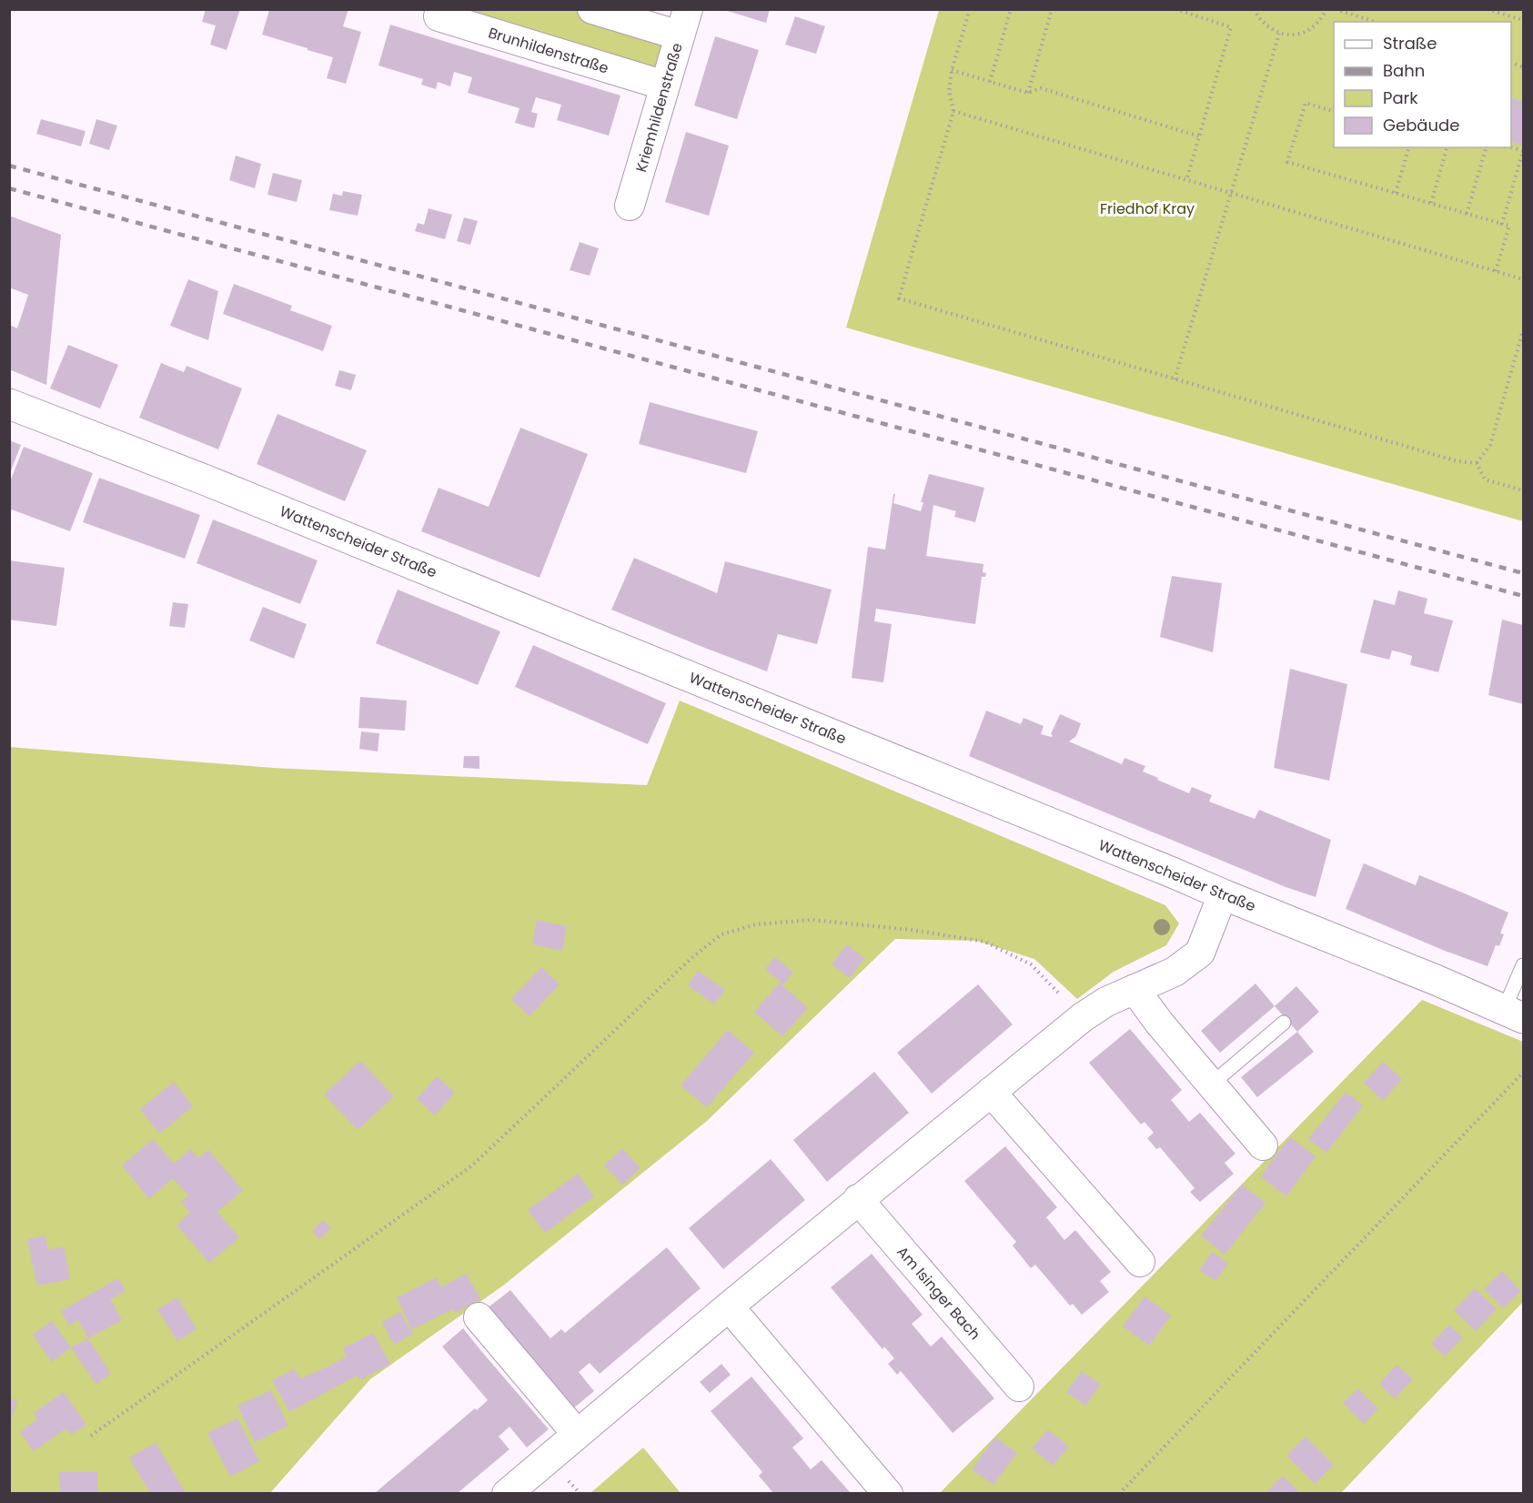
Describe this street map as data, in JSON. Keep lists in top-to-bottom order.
{
  "streets": {
    "main road": ["Wattenscheider Straße"],
    "street": ["Brunhildenstraße", "Kriemhildenstraße", "Am Isinger Bach"]
  },
  "crossings": [
    ["Brunhildenstraße", "Kriemhildenstraße"]
  ],
  "parks": ["Friedhof Kray"],
  "legend": [
    "Straße",
    "Bahn",
    "Park",
    "Gebäude"
  ]
}
